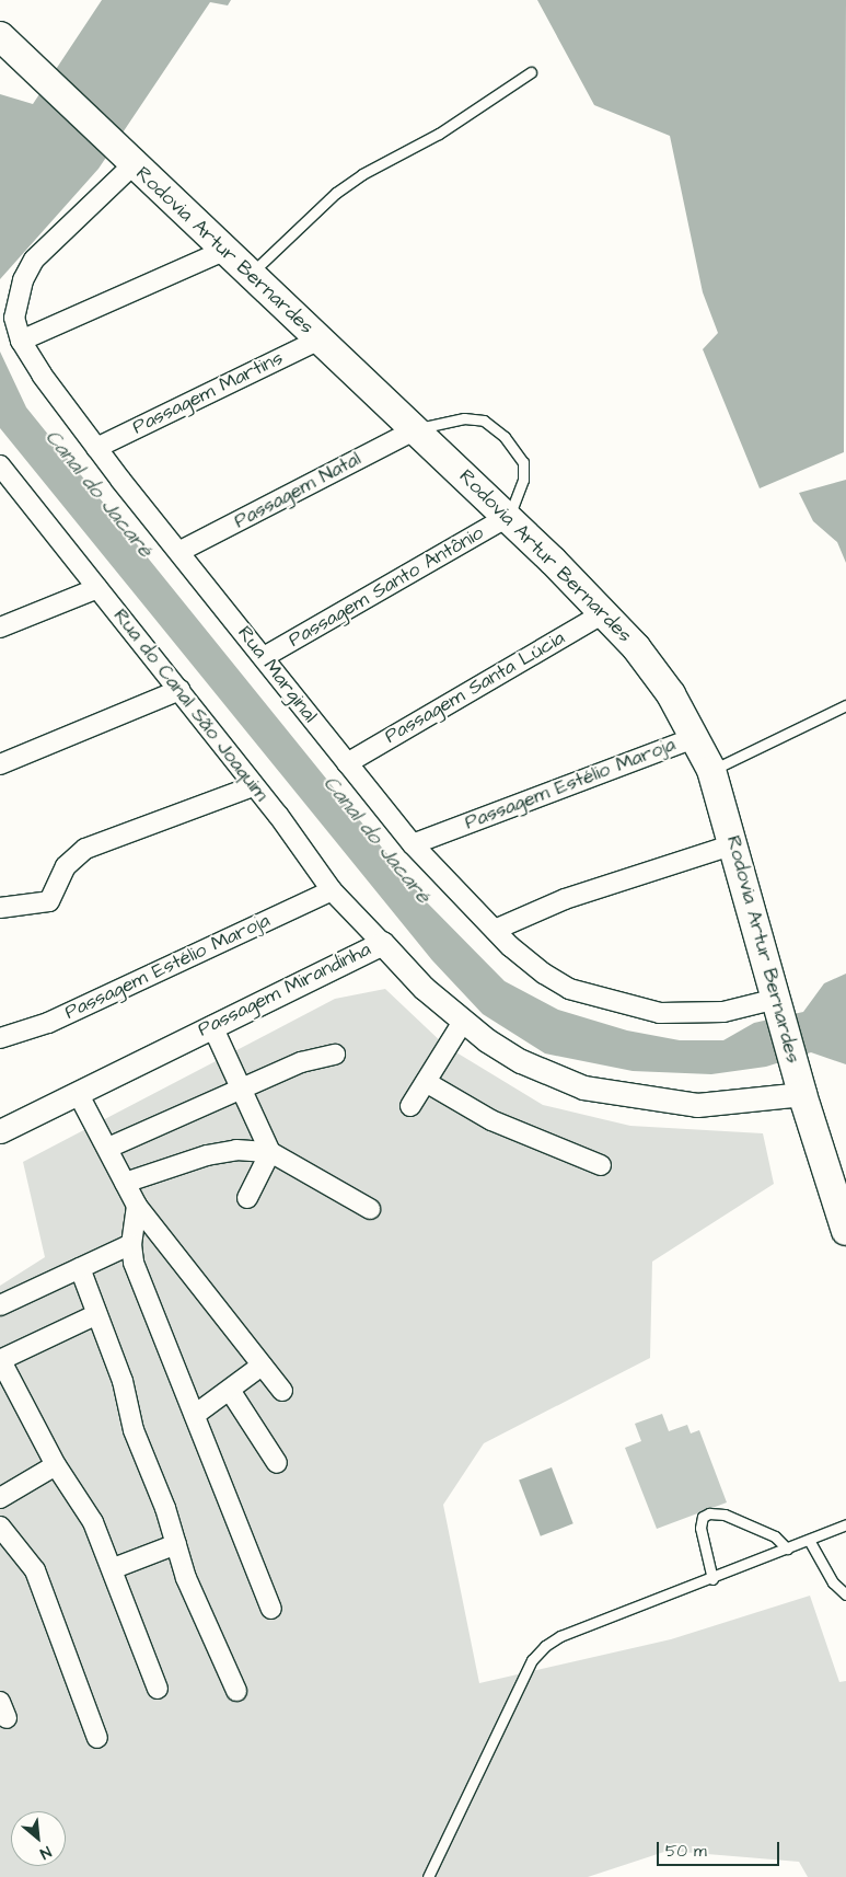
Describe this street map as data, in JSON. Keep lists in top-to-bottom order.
{
  "streets": {
    "main road": ["Rodovia Artur Bernardes"],
    "street": [
      "Passagem Martins",
      "Passagem Natal",
      "Passagem Santo Antônio",
      "Rua Marginal",
      "Passagem Santa Lúcia",
      "Rua do Canal São Joaquim",
      "Passagem Estélio Maroja",
      "Passagem Mirandinha"
    ]
  },
  "crossings": [
    ["Rodovia Artur Bernardes", "Passagem Martins"],
    ["Rodovia Artur Bernardes", "Passagem Natal"],
    ["Rodovia Artur Bernardes", "Passagem Santo Antônio"],
    ["Rodovia Artur Bernardes", "Rua Marginal"],
    ["Rodovia Artur Bernardes", "Passagem Santa Lúcia"],
    ["Rodovia Artur Bernardes", "Passagem Estélio Maroja"],
    ["Rodovia Artur Bernardes", "Passagem Mirandinha"],
    ["Passagem Martins", "Rua Marginal"],
    ["Passagem Natal", "Rua Marginal"],
    ["Passagem Santo Antônio", "Rua Marginal"],
    ["Rua Marginal", "Passagem Santa Lúcia"],
    ["Rua Marginal", "Passagem Estélio Maroja"],
    ["Rua do Canal São Joaquim", "Passagem Estélio Maroja"],
    ["Rua do Canal São Joaquim", "Passagem Mirandinha"]
  ],
  "water": ["Canal do Jacaré"],
  "scale_bar": "50 m",
  "north": "bottom right"
}
